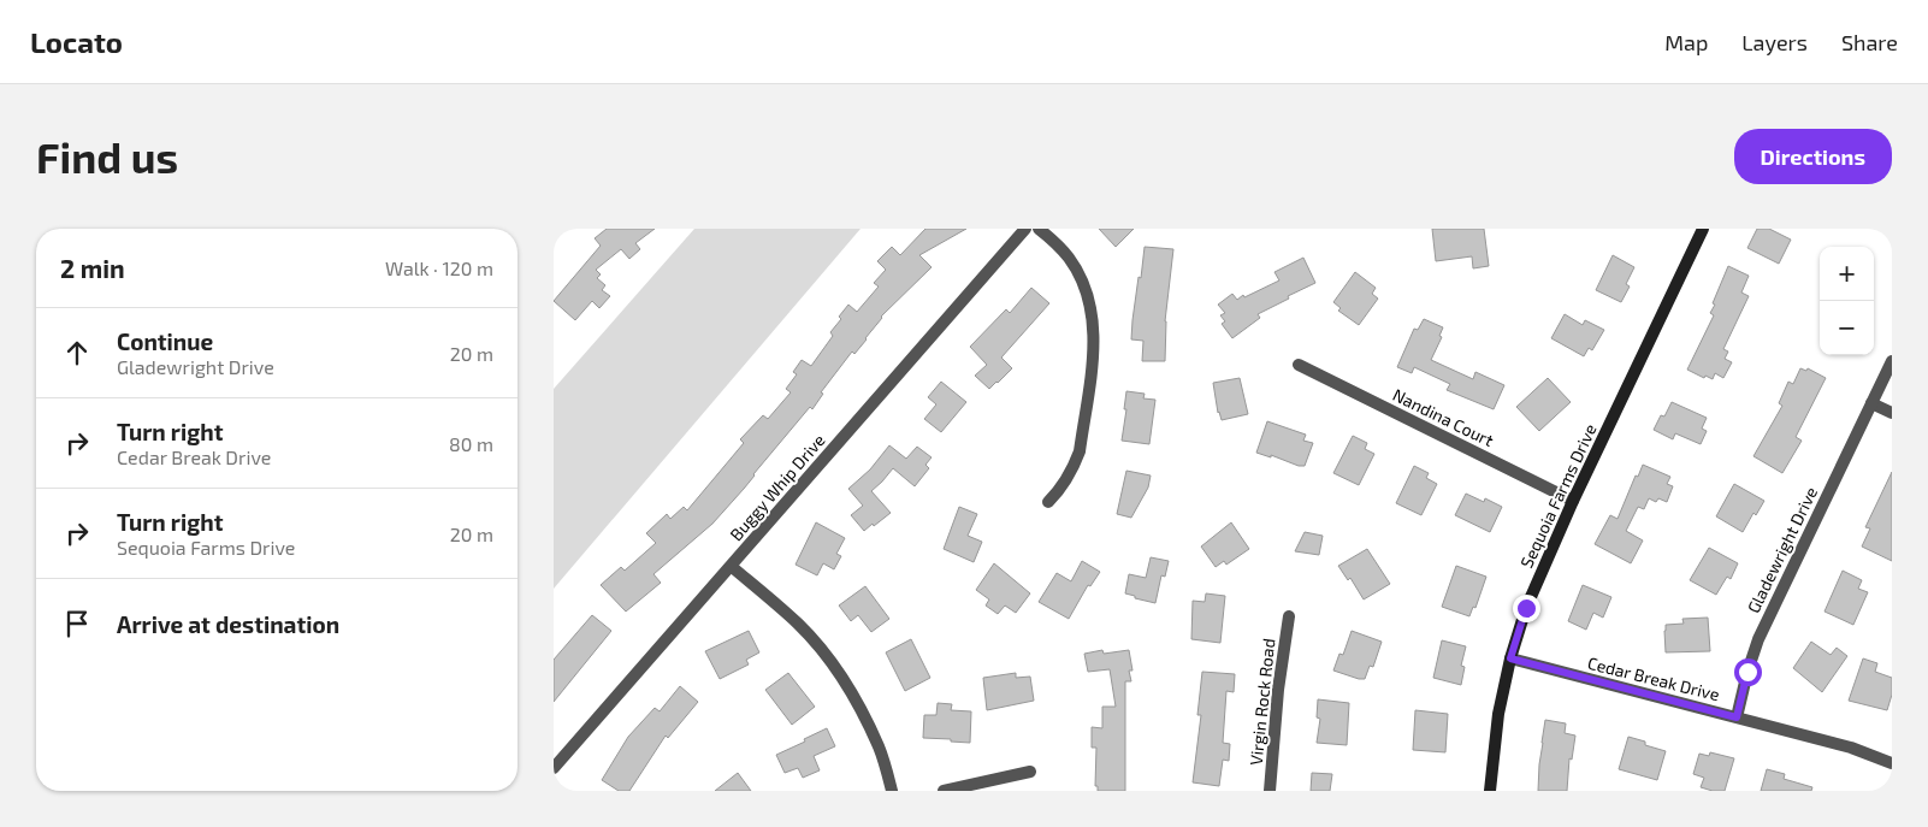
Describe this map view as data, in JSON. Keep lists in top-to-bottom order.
{
  "streets": {
    "street": [
      "Nandina Court",
      "Buggy Whip Drive",
      "Sequoia Farms Drive",
      "Gladewright Drive",
      "Cedar Break Drive",
      "Virgin Rock Road"
    ]
  },
  "crossings": [
    ["Nandina Court", "Sequoia Farms Drive"],
    ["Sequoia Farms Drive", "Cedar Break Drive"],
    ["Gladewright Drive", "Cedar Break Drive"]
  ],
  "page": {
    "header": "Locato",
    "nav": ["Map", "Layers", "Share"],
    "buttons": "Directions",
    "title": "Find us",
    "heading": ["2 min", "Walk · 120 m"],
    "map_buttons": ["+", "−"],
    "list": [
      ["Continue", "Gladewright Drive", "20 m"],
      ["Turn right", "Cedar Break Drive", "80 m"],
      ["Turn right", "Sequoia Farms Drive", "20 m"],
      "Arrive at destination"
    ]
  }
}
